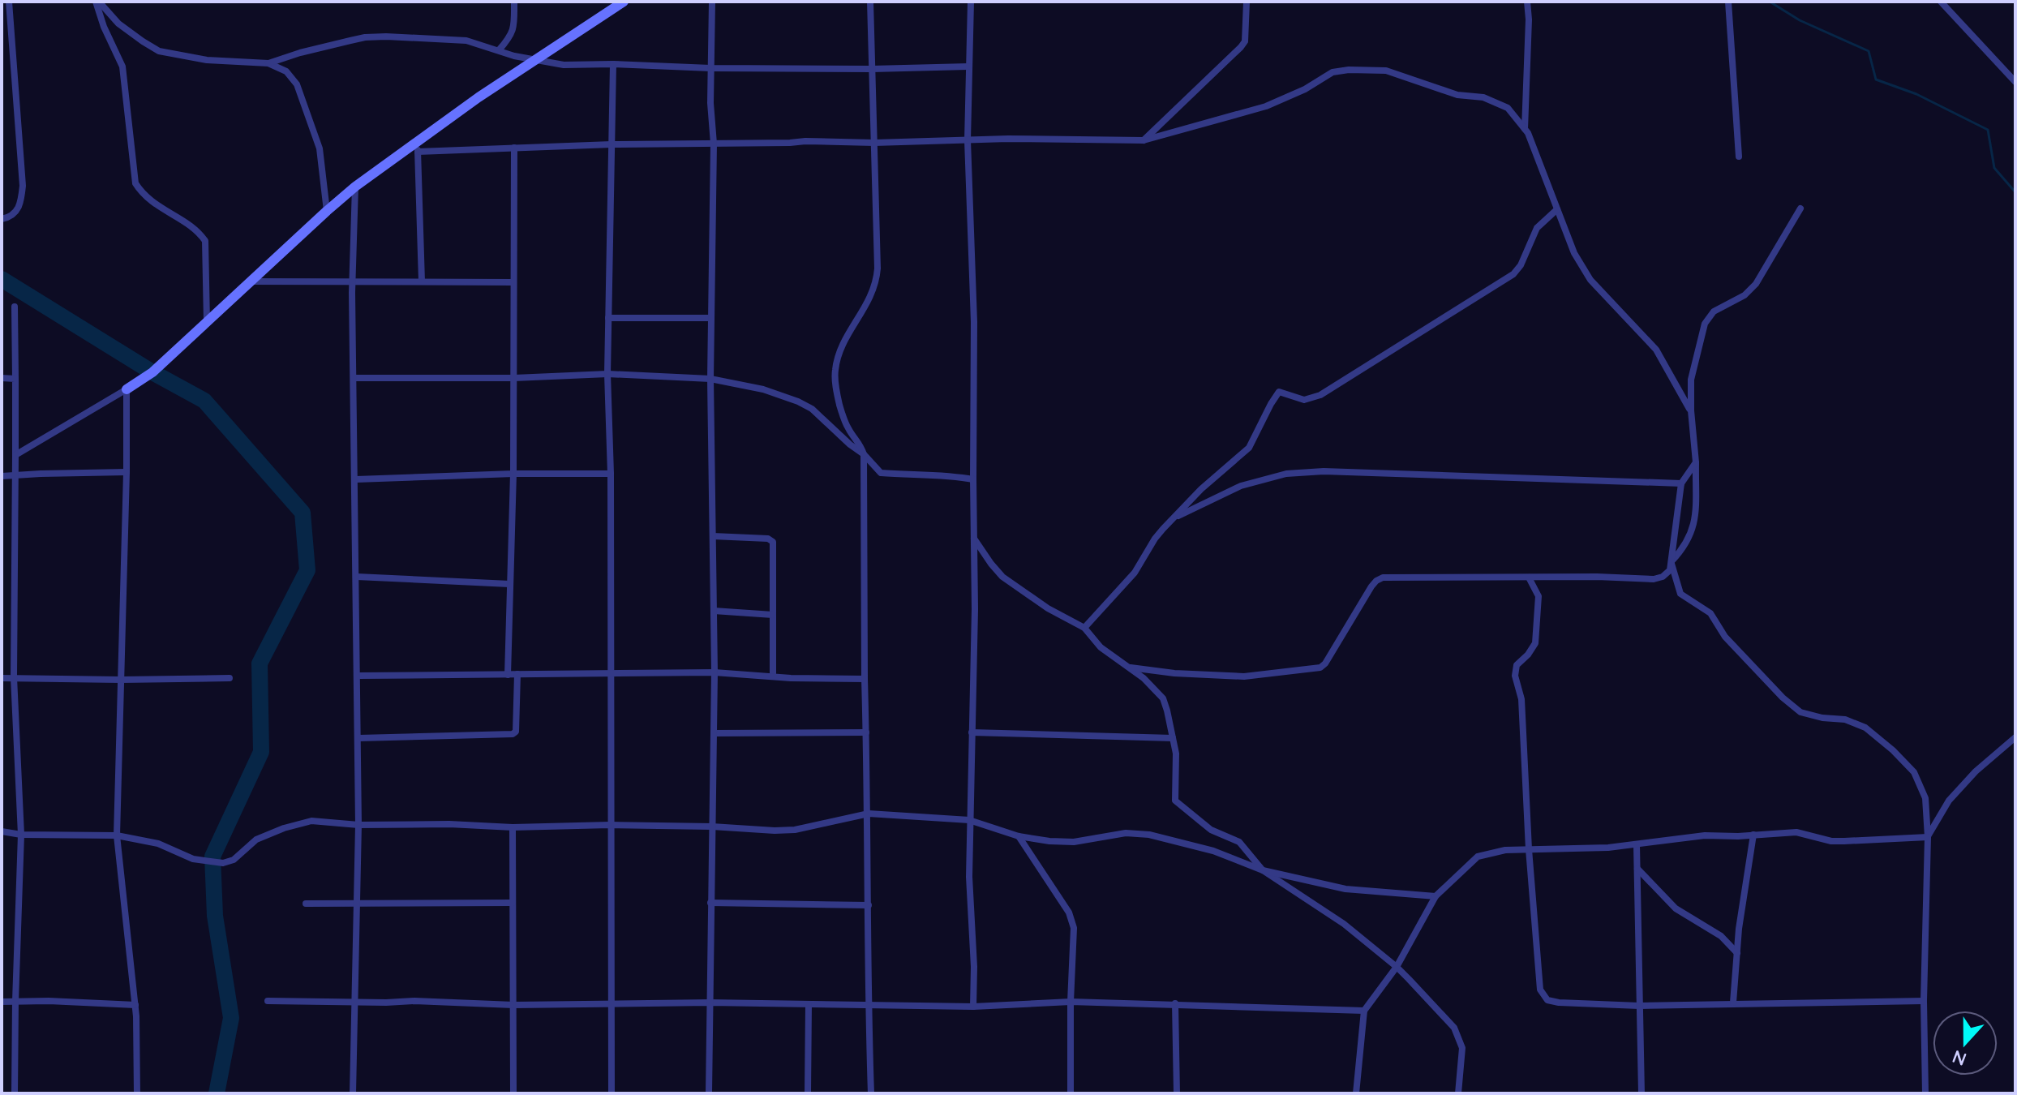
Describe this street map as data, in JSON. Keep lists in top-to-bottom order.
{
  "north": "bottom"
}
